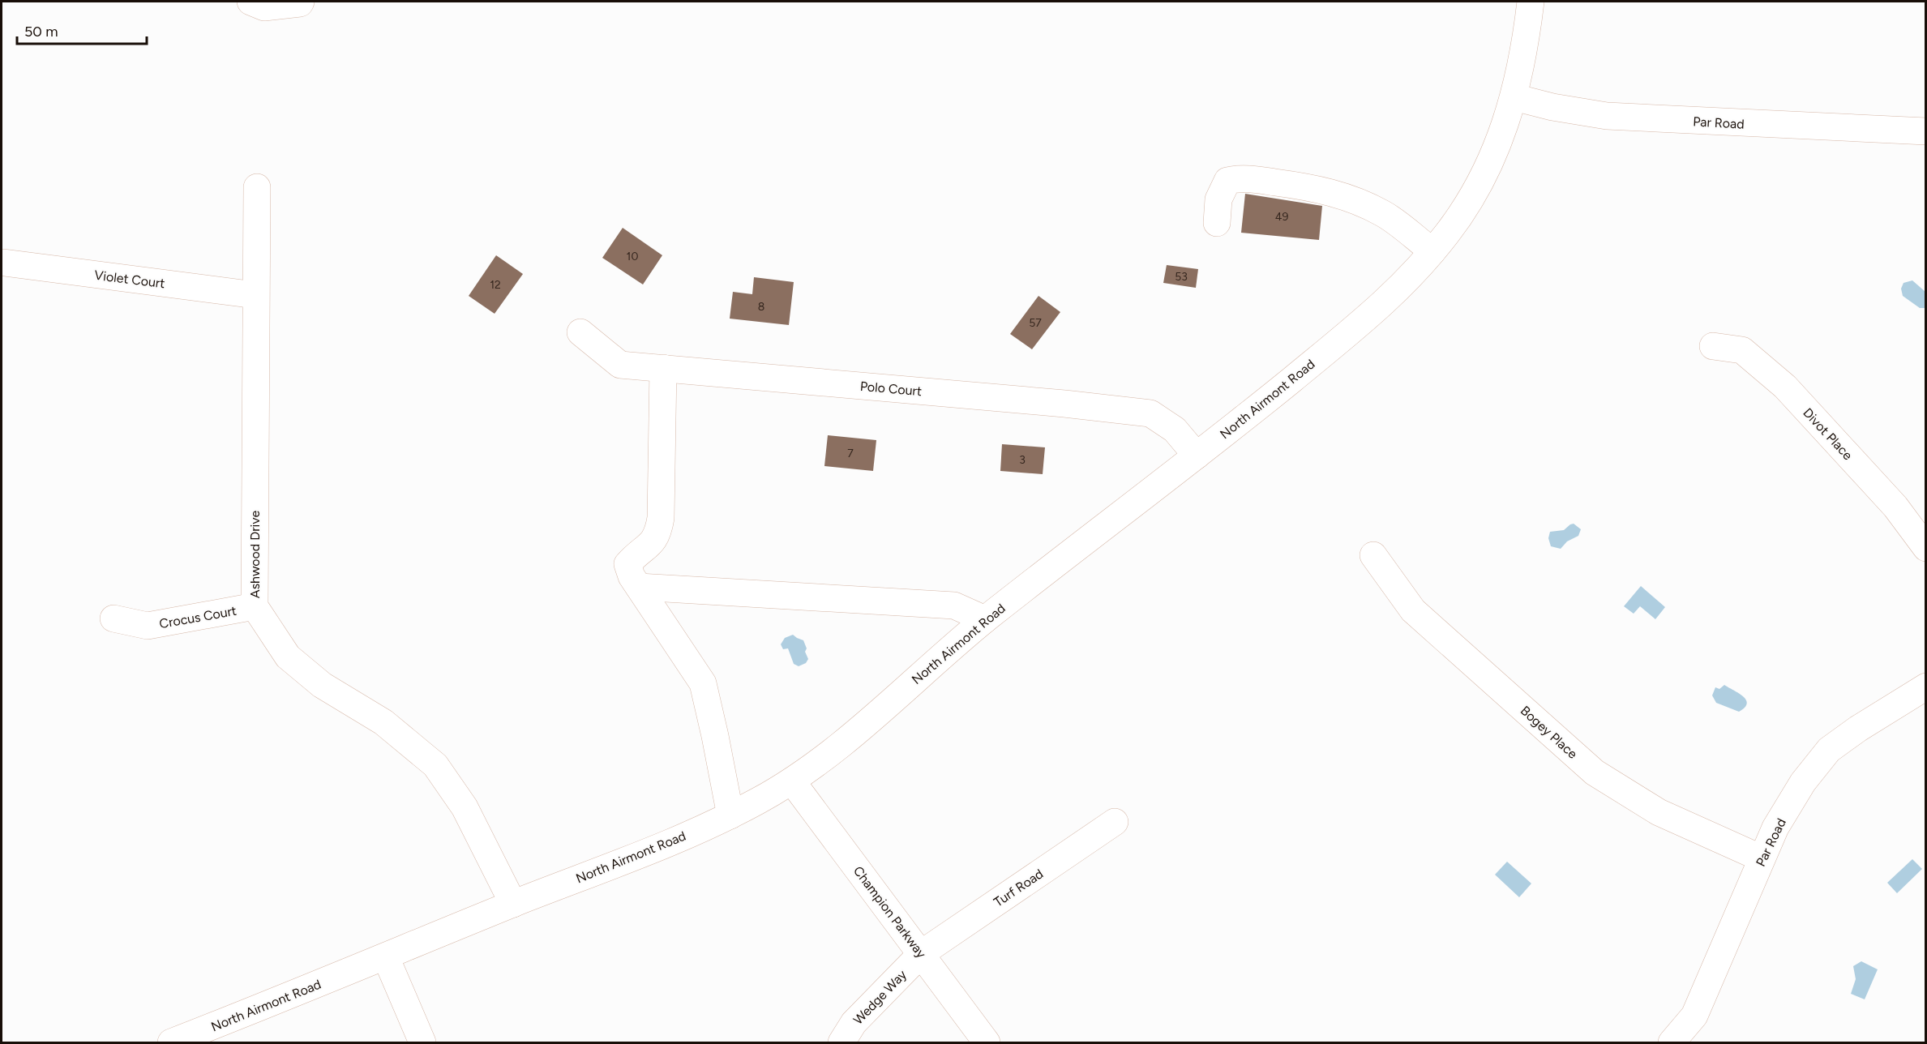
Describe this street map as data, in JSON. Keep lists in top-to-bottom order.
{
  "streets": {
    "street": [
      "Par Road",
      "Violet Court",
      "Polo Court",
      "North Airmont Road",
      "Divot Place",
      "Ashwood Drive",
      "Crocus Court",
      "Bogey Place",
      "Turf Road",
      "Champion Parkway",
      "Wedge Way"
    ]
  },
  "crossings": [
    ["Par Road", "North Airmont Road"],
    ["Par Road", "Bogey Place"],
    ["Violet Court", "Ashwood Drive"],
    ["Polo Court", "North Airmont Road"],
    ["North Airmont Road", "Ashwood Drive"],
    ["North Airmont Road", "Champion Parkway"],
    ["Ashwood Drive", "Crocus Court"],
    ["Turf Road", "Champion Parkway"],
    ["Turf Road", "Wedge Way"],
    ["Champion Parkway", "Wedge Way"]
  ],
  "house_numbers": [
    "49",
    "10",
    "53",
    "12",
    "8",
    "57",
    "7",
    "3"
  ],
  "scale_bar": "50 m"
}
